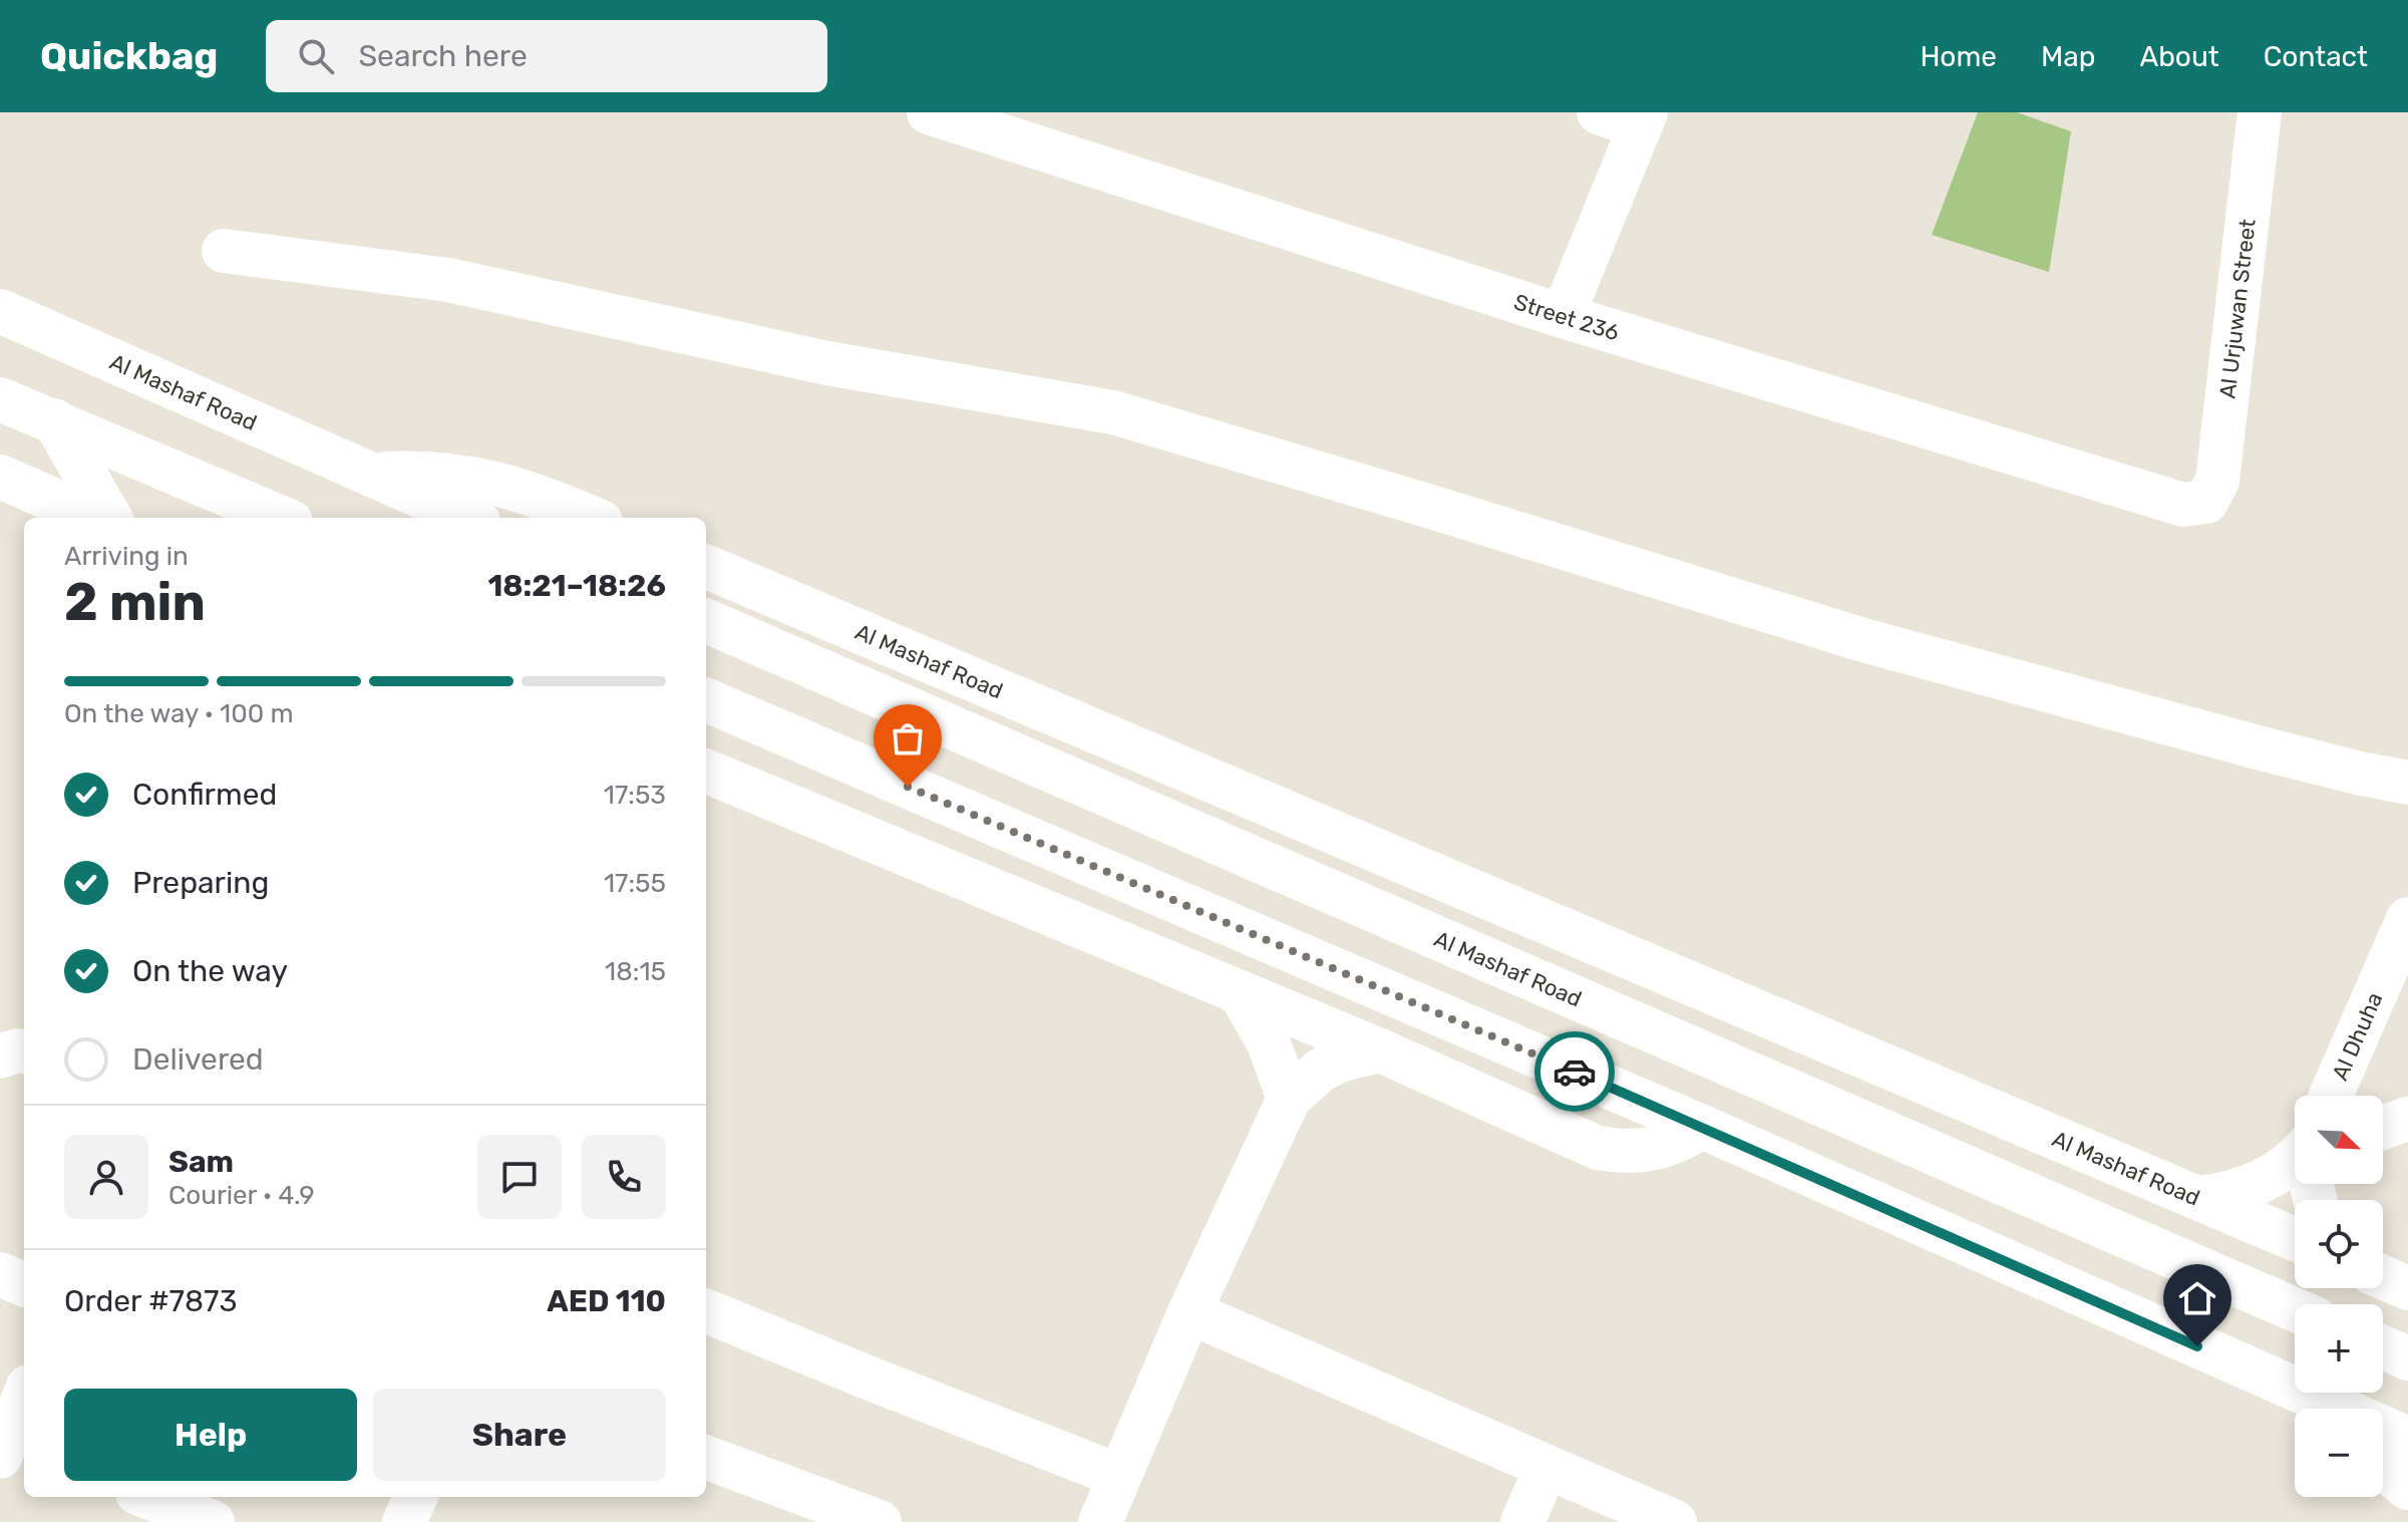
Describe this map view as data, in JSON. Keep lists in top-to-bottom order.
{
  "streets": {
    "street": [
      "Al Urjuwan Street",
      "Street 236",
      "Al Mashaf Road",
      "Al Dhuha"
    ]
  },
  "crossings": [
    ["Al Urjuwan Street", "Street 236"]
  ],
  "north": "bottom right",
  "page": {
    "header": "Quickbag",
    "search": "Search here",
    "nav": [
      "Home",
      "Map",
      "About",
      "Contact"
    ],
    "heading": ["2 min", "Arriving in", "18:21–18:26"],
    "panel": [
      "Sam",
      "Courier · 4.9",
      "Order #7873",
      "AED 110"
    ],
    "bar": "On the way · 100 m",
    "list": [
      ["Confirmed", "17:53"],
      ["Preparing", "17:55"],
      ["On the way", "18:15"],
      "Delivered"
    ],
    "map_buttons": ["+", "−"],
    "buttons": ["Help", "Share"]
  }
}
